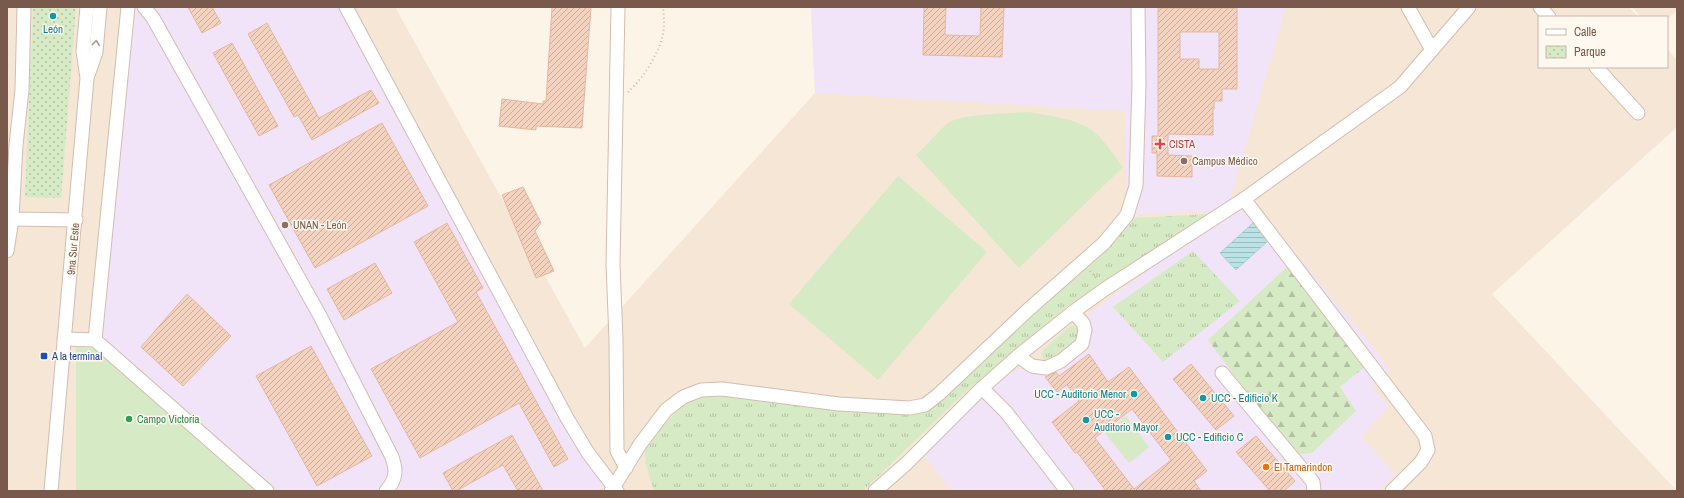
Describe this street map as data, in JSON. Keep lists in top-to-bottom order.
{
  "streets": {
    "street": ["9na Sur Este"]
  },
  "places": {
    "other": [
      "León",
      "Campus Médico",
      "UNAN - León",
      "UCC - Auditorio Menor",
      "UCC - Edificio K",
      "Campo Victoria",
      "UCC - Auditorio Mayor",
      "UCC - Edificio C",
      "El Tamarindon"
    ],
    "health": ["CISTA"],
    "transit": ["A la terminal"]
  },
  "legend": ["Calle", "Parque"]
}
